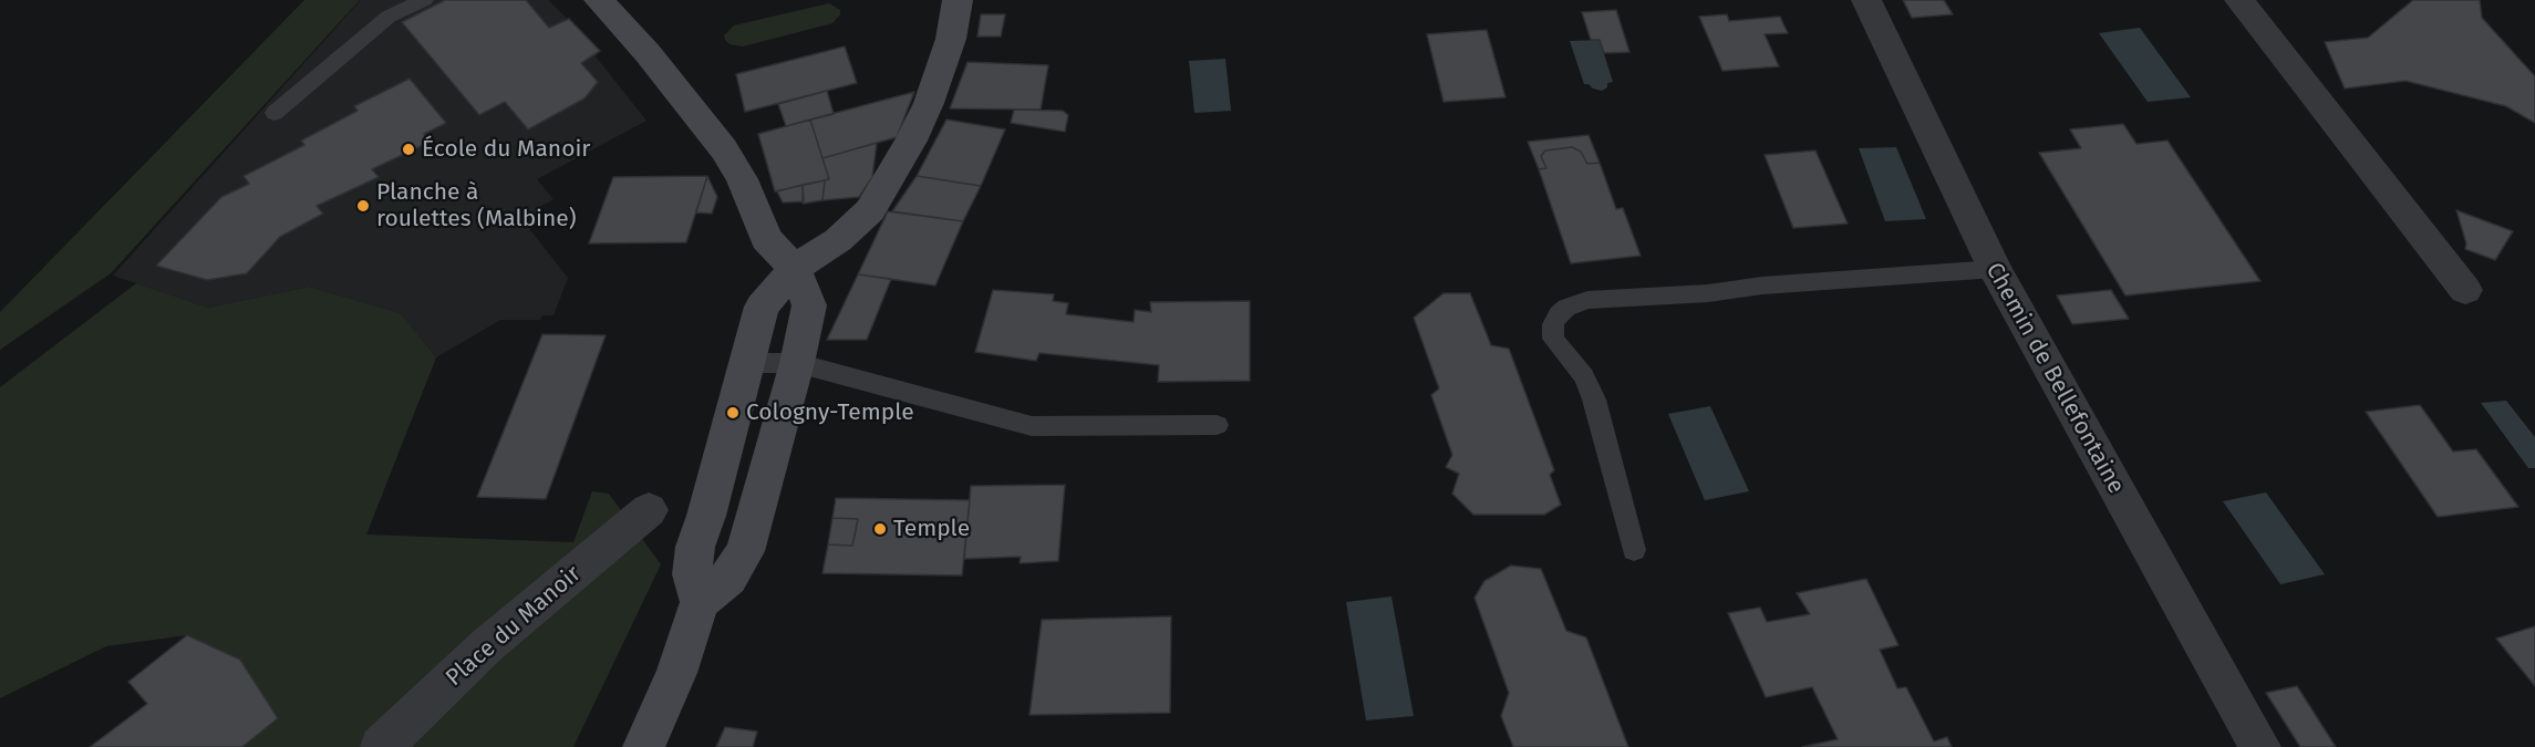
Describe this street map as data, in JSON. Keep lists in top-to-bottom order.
{
  "streets": {
    "street": ["Chemin de Bellefontaine", "Place du Manoir"]
  },
  "places": [
    "École du Manoir",
    "Planche à roulettes (Malbine)",
    "Cologny-Temple",
    "Temple"
  ]
}
